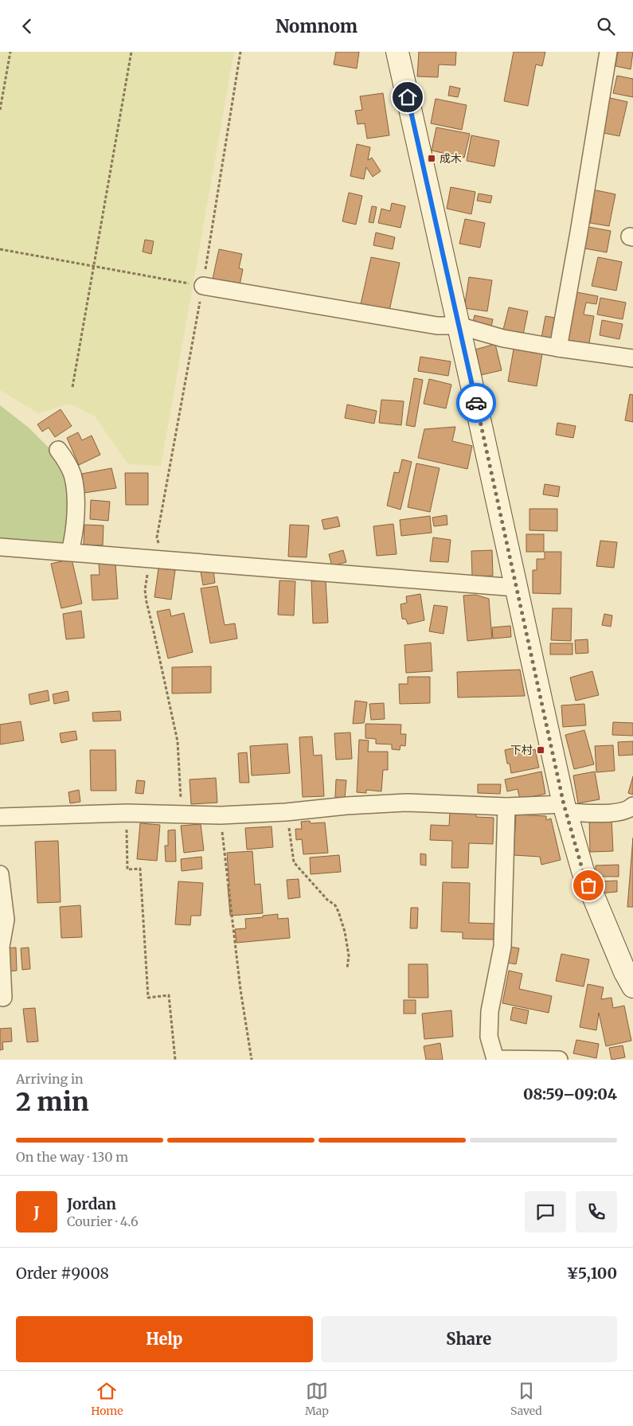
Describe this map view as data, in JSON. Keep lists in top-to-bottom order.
{
  "places": {
    "transit": ["成木", "下村"]
  },
  "page": {
    "header": "Nomnom",
    "heading": ["2 min", "Arriving in", "08:59–09:04"],
    "panel": [
      "Jordan",
      "Courier · 4.6",
      "Order #9008",
      "¥5,100"
    ],
    "bar": "On the way · 130 m",
    "round": "J",
    "buttons": ["Help", "Share"],
    "tabs": ["Home", "Map", "Saved"]
  }
}
